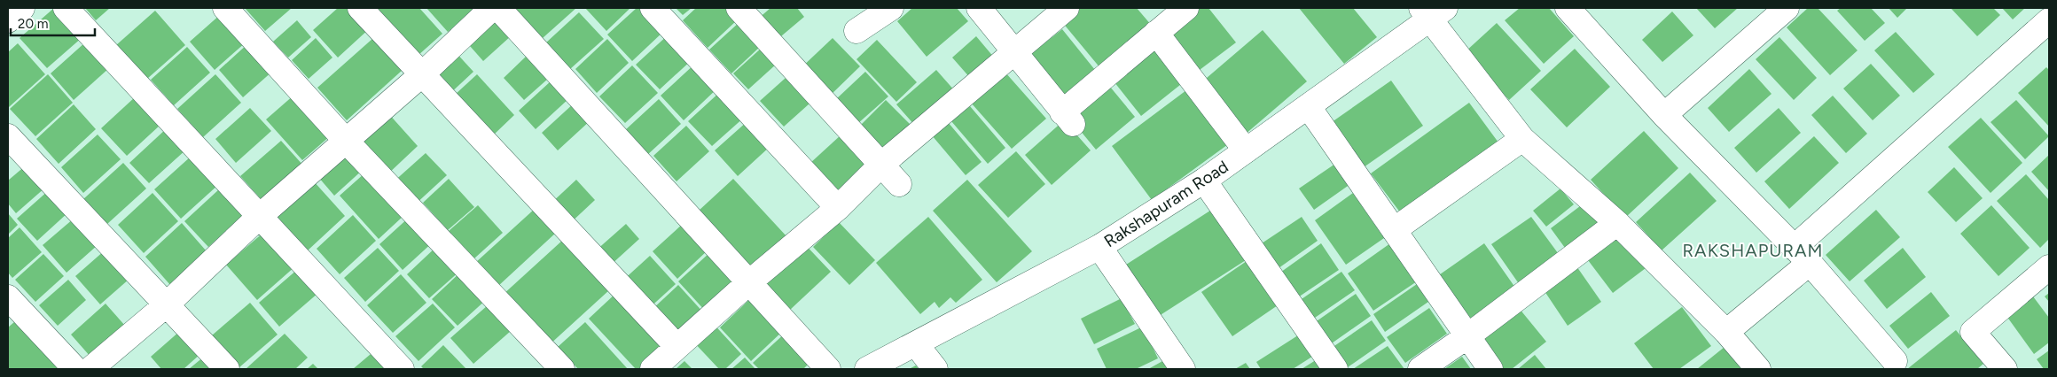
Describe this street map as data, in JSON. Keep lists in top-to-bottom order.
{
  "streets": {
    "street": ["Rakshapuram Road"]
  },
  "districts": ["RAKSHAPURAM"],
  "scale_bar": "20 m"
}
